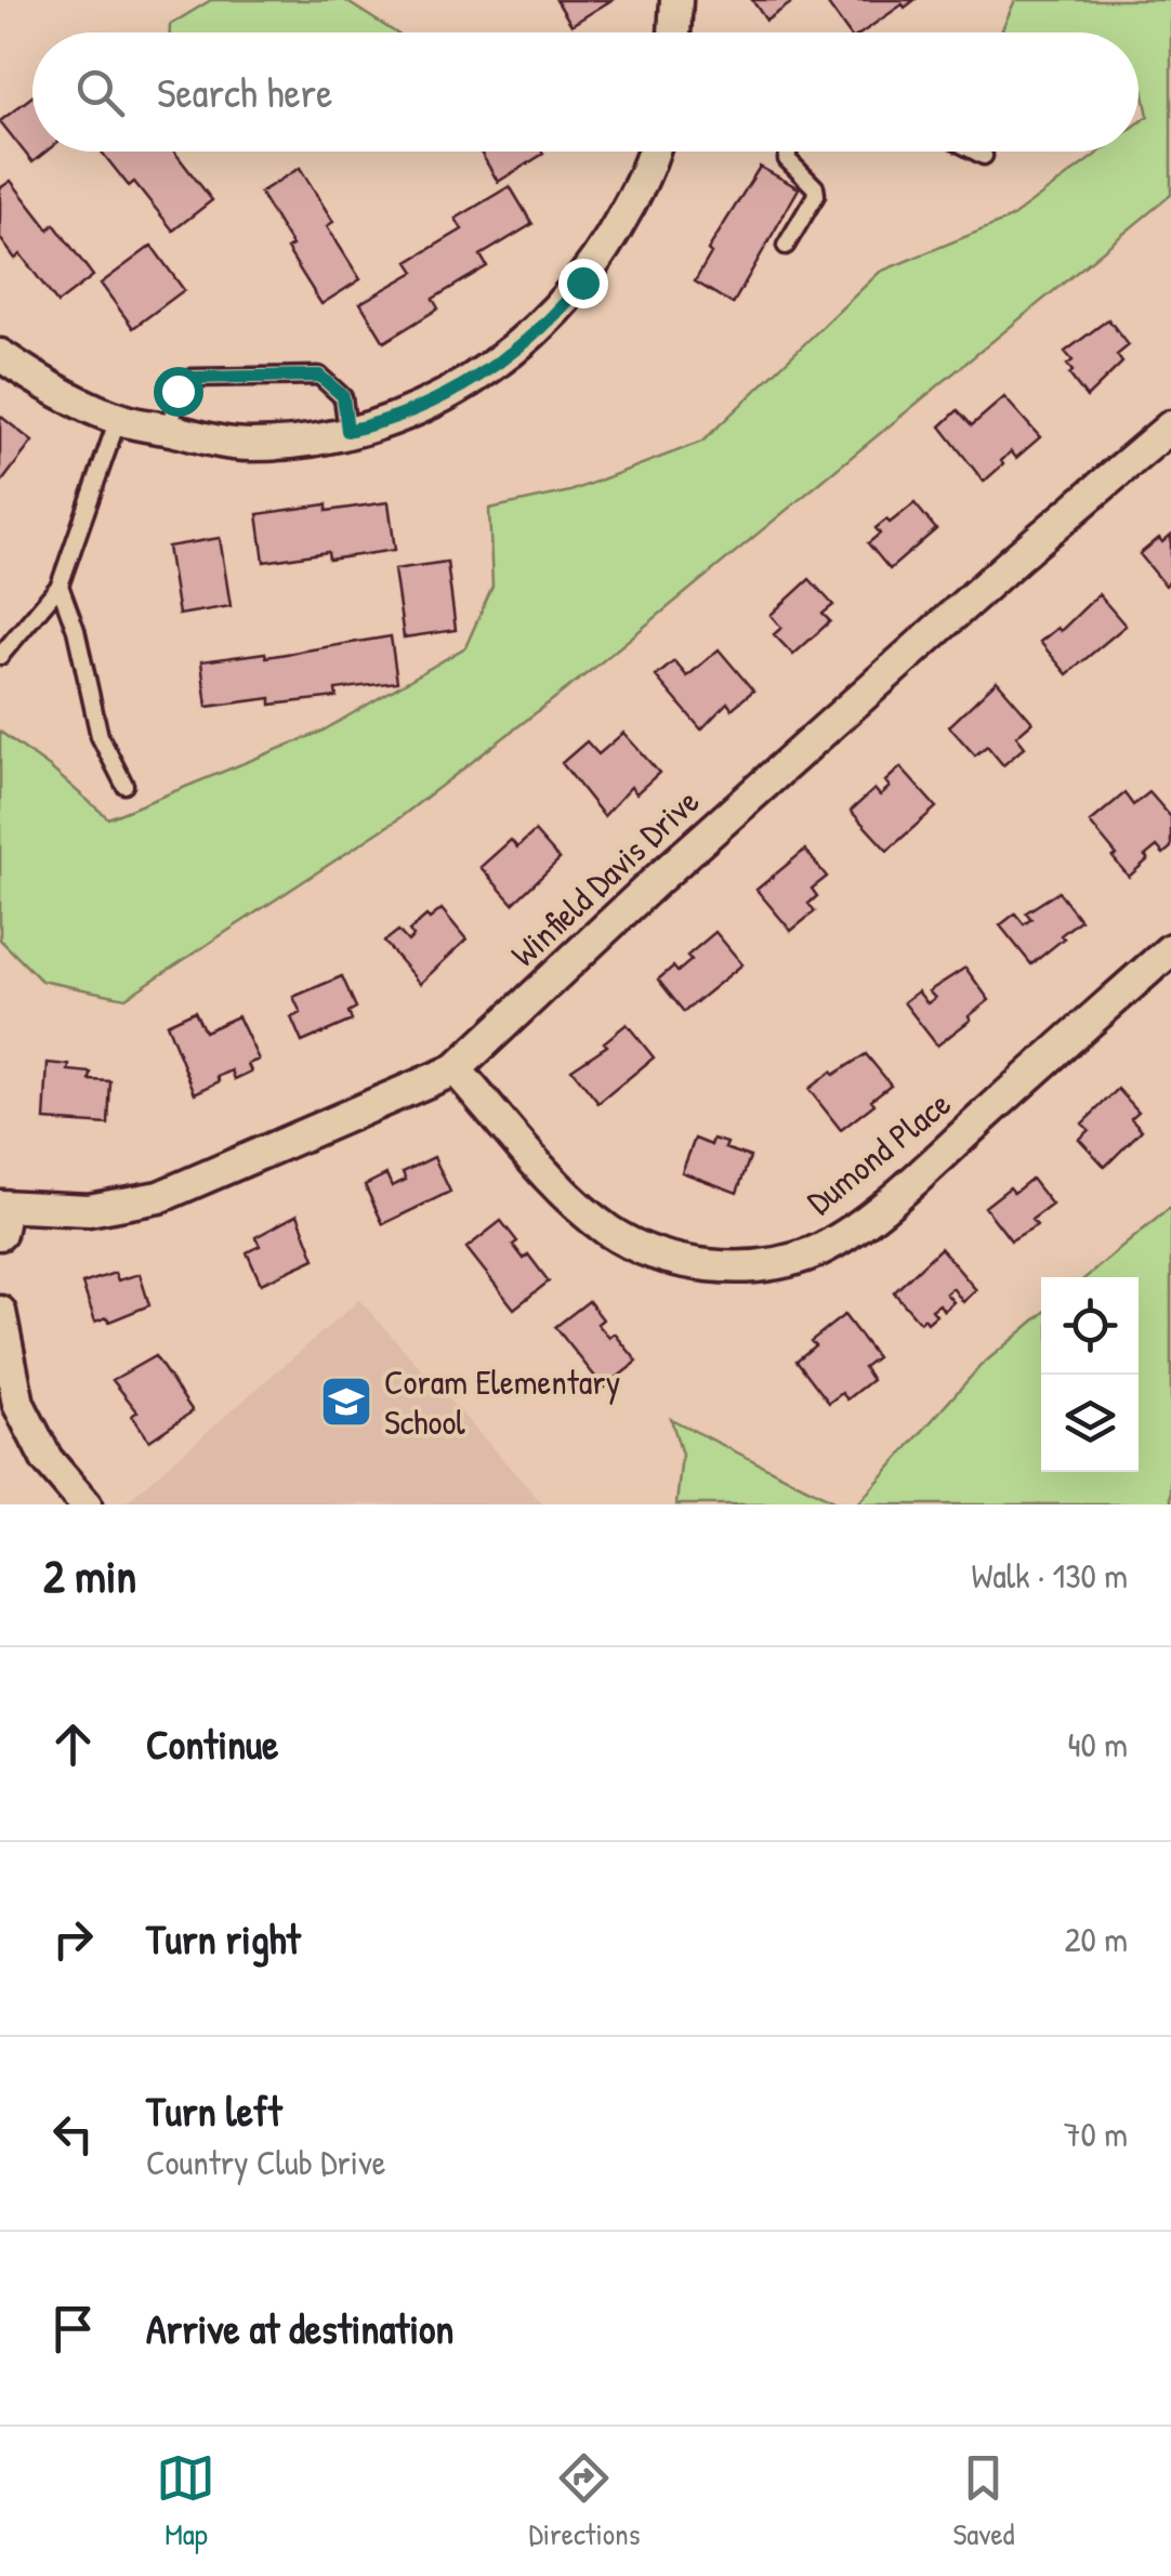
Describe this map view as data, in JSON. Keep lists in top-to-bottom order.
{
  "streets": {
    "street": ["Winfield Davis Drive", "Dumond Place"]
  },
  "crossings": [
    ["Winfield Davis Drive", "Dumond Place"]
  ],
  "places": {
    "school or university": ["Coram Elementary School"]
  },
  "page": {
    "search": "Search here",
    "heading": ["2 min", "Walk · 130 m"],
    "list": [
      ["Continue", "40 m"],
      ["Turn right", "20 m"],
      ["Turn left", "Country Club Drive", "70 m"],
      "Arrive at destination"
    ],
    "nav": ["Map", "Directions", "Saved"]
  }
}
